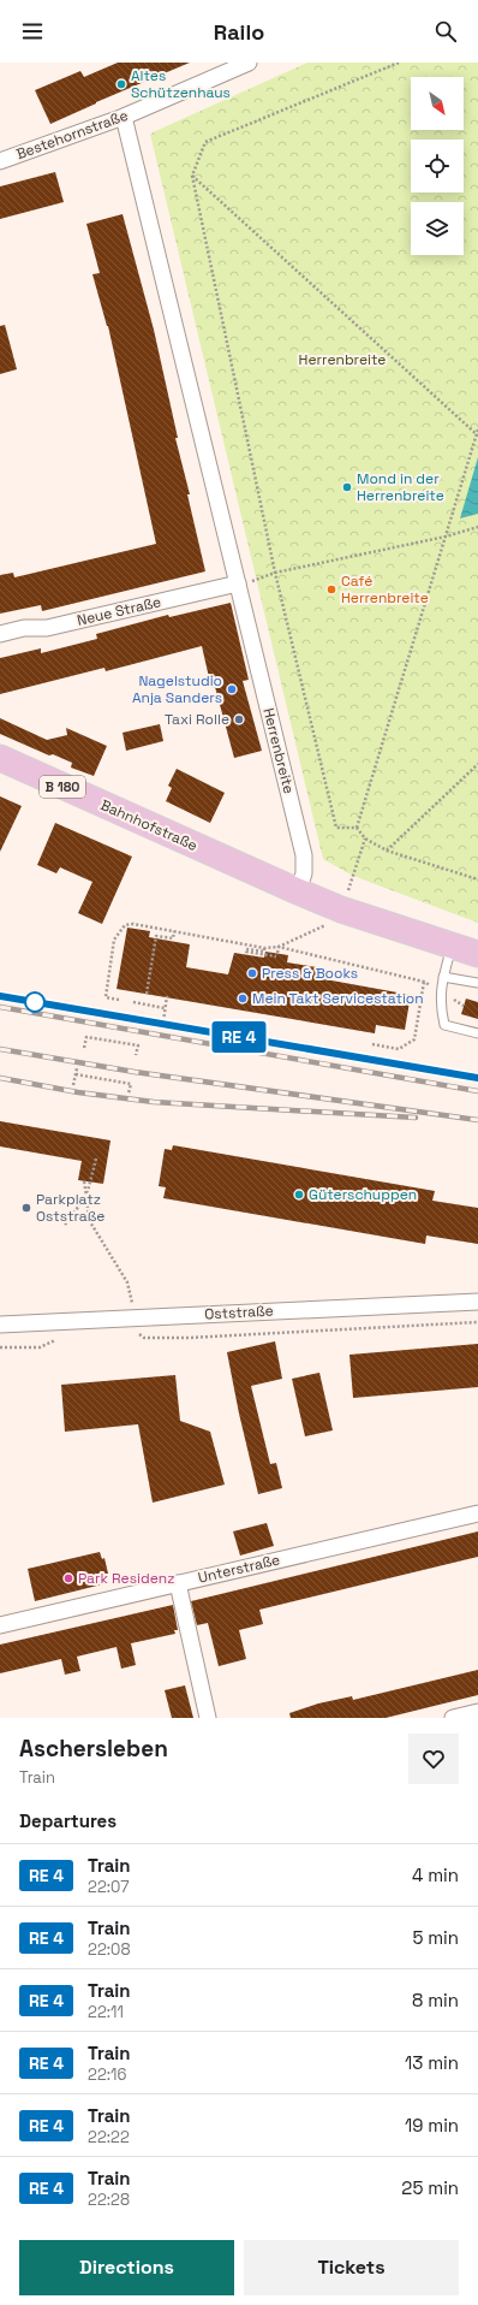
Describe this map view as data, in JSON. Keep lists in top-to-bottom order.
{
  "streets": {
    "main road": ["B 180", "Bahnhofstraße"],
    "street": [
      "Bestehornstraße",
      "Neue Straße",
      "Herrenbreite",
      "Oststraße",
      "Unterstraße"
    ]
  },
  "crossings": [
    ["Bestehornstraße", "Herrenbreite"],
    ["Neue Straße", "Herrenbreite"],
    ["Herrenbreite", "B 180"],
    ["Herrenbreite", "Bahnhofstraße"],
    ["B 180", "Bahnhofstraße"]
  ],
  "parks": ["Herrenbreite"],
  "places": [
    "Altes Schützenhaus",
    "Mond in der Herrenbreite",
    "Café Herrenbreite",
    "Nagelstudio Anja Sanders",
    "Taxi Rolle",
    "Press & Books",
    "Mein Takt Servicestation",
    "Güterschuppen",
    "Parkplatz Oststraße",
    "Park Residenz"
  ],
  "north": "bottom right",
  "page": {
    "header": "Railo",
    "on_map": "RE 4",
    "heading": [
      ["Aschersleben", "Train"],
      "Departures"
    ],
    "list": [
      {
        "mark": "RE 4",
        "name": "Train",
        "note": "22:07",
        "value": "4 min"
      },
      {
        "mark": "RE 4",
        "name": "Train",
        "note": "22:08",
        "value": "5 min"
      },
      {
        "mark": "RE 4",
        "name": "Train",
        "note": "22:11",
        "value": "8 min"
      },
      {
        "mark": "RE 4",
        "name": "Train",
        "note": "22:16",
        "value": "13 min"
      },
      {
        "mark": "RE 4",
        "name": "Train",
        "note": "22:22",
        "value": "19 min"
      },
      {
        "mark": "RE 4",
        "name": "Train",
        "note": "22:28",
        "value": "25 min"
      }
    ],
    "buttons": ["Directions", "Tickets"]
  }
}
